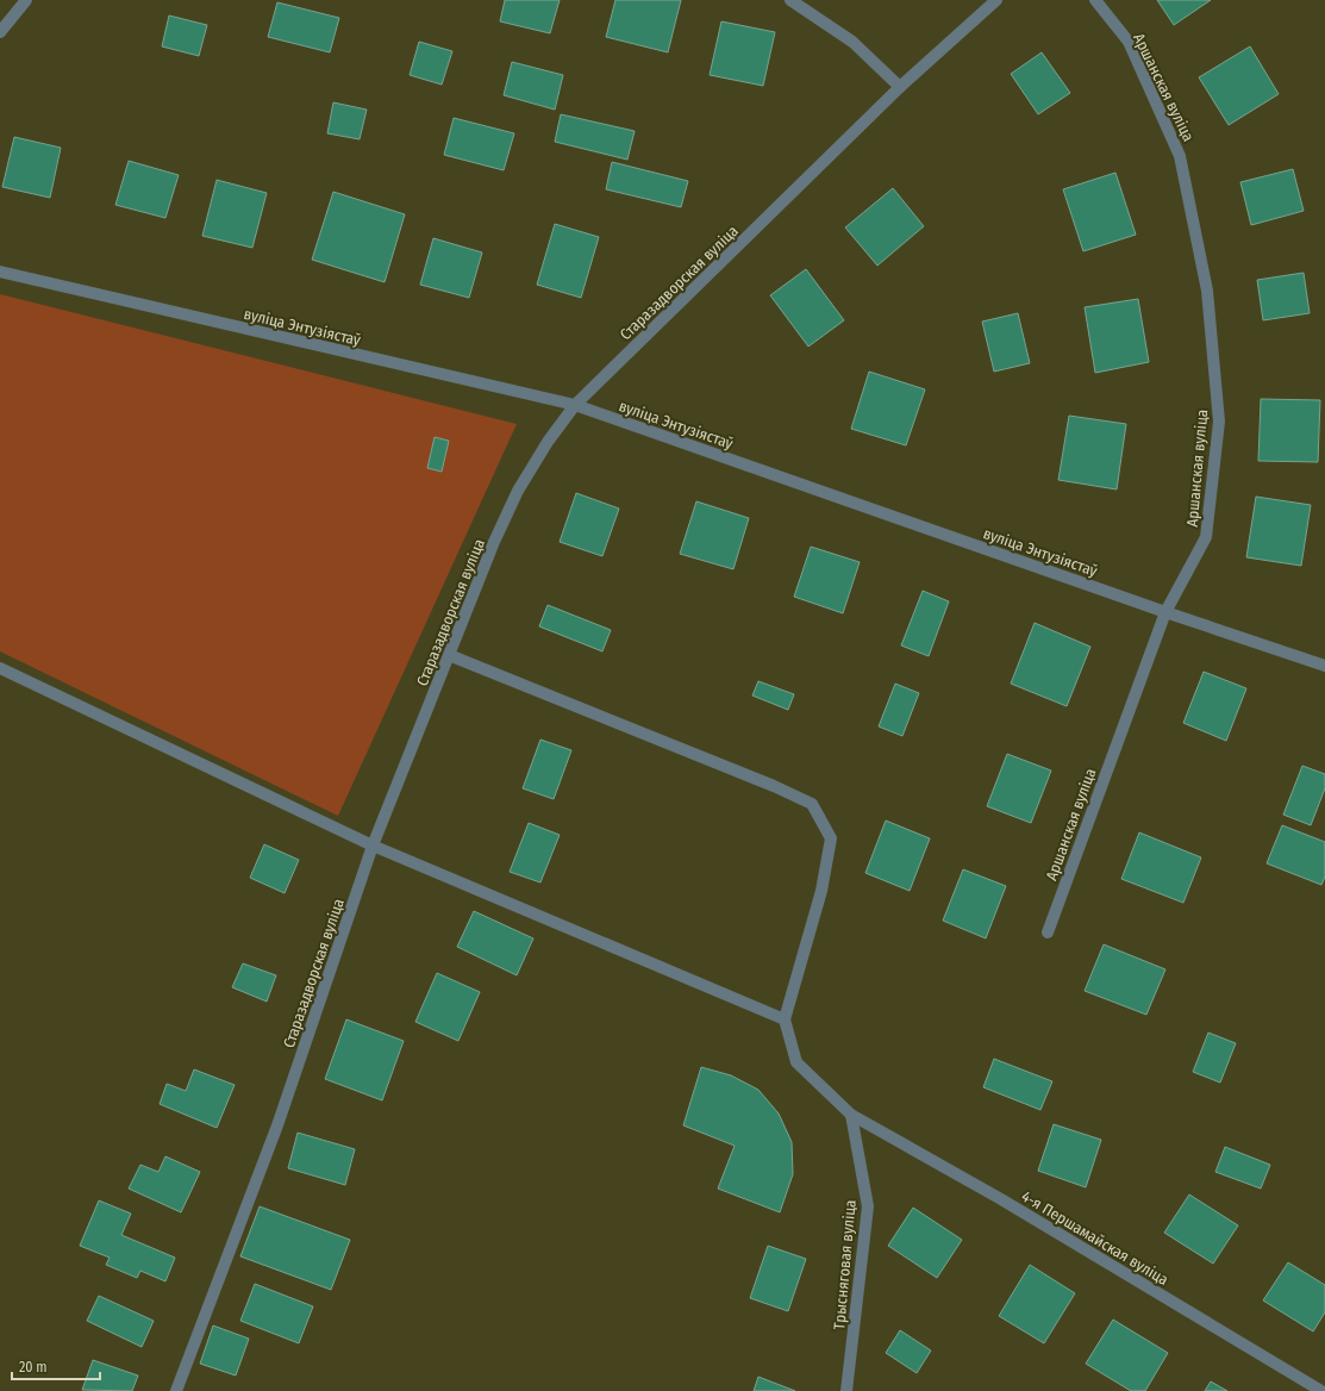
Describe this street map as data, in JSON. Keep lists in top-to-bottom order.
{
  "streets": {
    "street": [
      "Аршанская вуліца",
      "Старазадворская вуліца",
      "вуліца Энтузіястаў",
      "4-я Першамайская вуліца",
      "Трысняговая вуліца"
    ]
  },
  "crossings": [
    ["Аршанская вуліца", "вуліца Энтузіястаў"],
    ["Старазадворская вуліца", "вуліца Энтузіястаў"],
    ["4-я Першамайская вуліца", "Трысняговая вуліца"]
  ],
  "scale_bar": "20 m"
}
